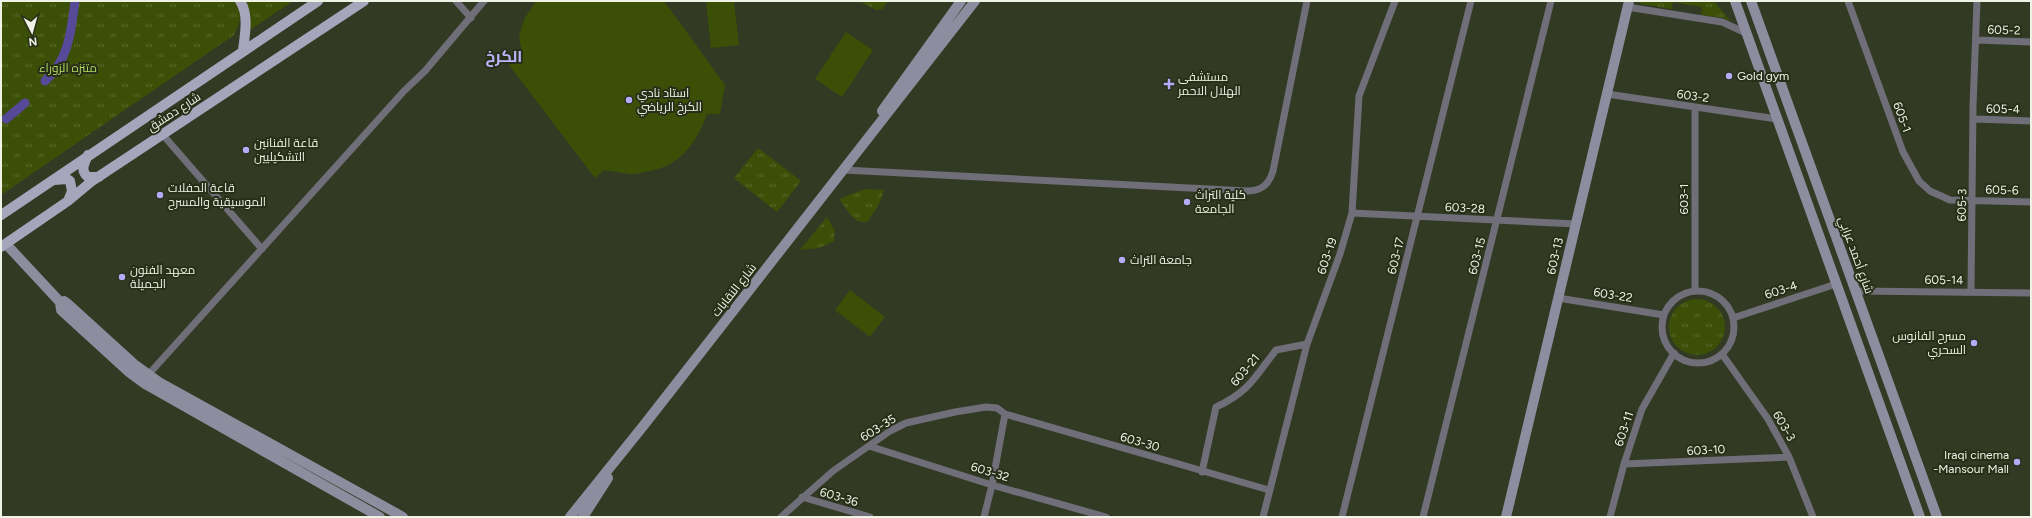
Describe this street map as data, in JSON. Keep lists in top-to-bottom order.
{
  "streets": {
    "main road": ["شارع دمشق"],
    "street": [
      "605-2",
      "603-2",
      "605-4",
      "605-1",
      "605-6",
      "603-1",
      "605-3",
      "603-28",
      "شارع أحمد عرابي",
      "603-19",
      "603-17",
      "603-15",
      "603-13",
      "605-14",
      "شارع النقابات",
      "603-4",
      "603-22",
      "603-21",
      "603-3",
      "603-35",
      "603-11",
      "603-30",
      "603-10",
      "603-32",
      "603-36"
    ]
  },
  "crossings": [
    ["605-2", "605-3"],
    ["603-2", "603-1"],
    ["603-2", "603-13"],
    ["605-4", "605-3"],
    ["605-1", "605-6"],
    ["605-1", "605-3"],
    ["605-6", "605-3"],
    ["603-1", "603-4"],
    ["603-1", "603-22"],
    ["603-1", "603-3"],
    ["603-1", "603-11"],
    ["605-3", "605-14"],
    ["603-28", "603-19"],
    ["603-28", "603-17"],
    ["603-28", "603-15"],
    ["603-28", "603-13"],
    ["شارع أحمد عرابي", "605-14"],
    ["603-19", "603-21"],
    ["603-19", "603-30"],
    ["603-13", "603-22"],
    ["603-4", "603-22"],
    ["603-4", "603-3"],
    ["603-4", "603-11"],
    ["603-22", "603-3"],
    ["603-22", "603-11"],
    ["603-21", "603-30"],
    ["603-3", "603-11"],
    ["603-3", "603-10"],
    ["603-35", "603-30"],
    ["603-35", "603-32"],
    ["603-35", "603-36"],
    ["603-11", "603-10"]
  ],
  "districts": ["الكرخ"],
  "parks": ["متنزه الزوراء"],
  "places": {
    "other": [
      "Gold gym",
      "استاد نادي الكرخ الرياضي",
      "قاعة الفنانين التشكيليين",
      "قاعة الحفلات الموسيقية والمسرح",
      "كلية التراث الجامعة",
      "جامعة التراث",
      "معهد الفنون الجميلة",
      "مسرح الفانوس السحري",
      "Iraqi cinema -Mansour Mall"
    ],
    "health": ["مستشفى الهلال الاحمر"]
  },
  "north": "bottom"
}
